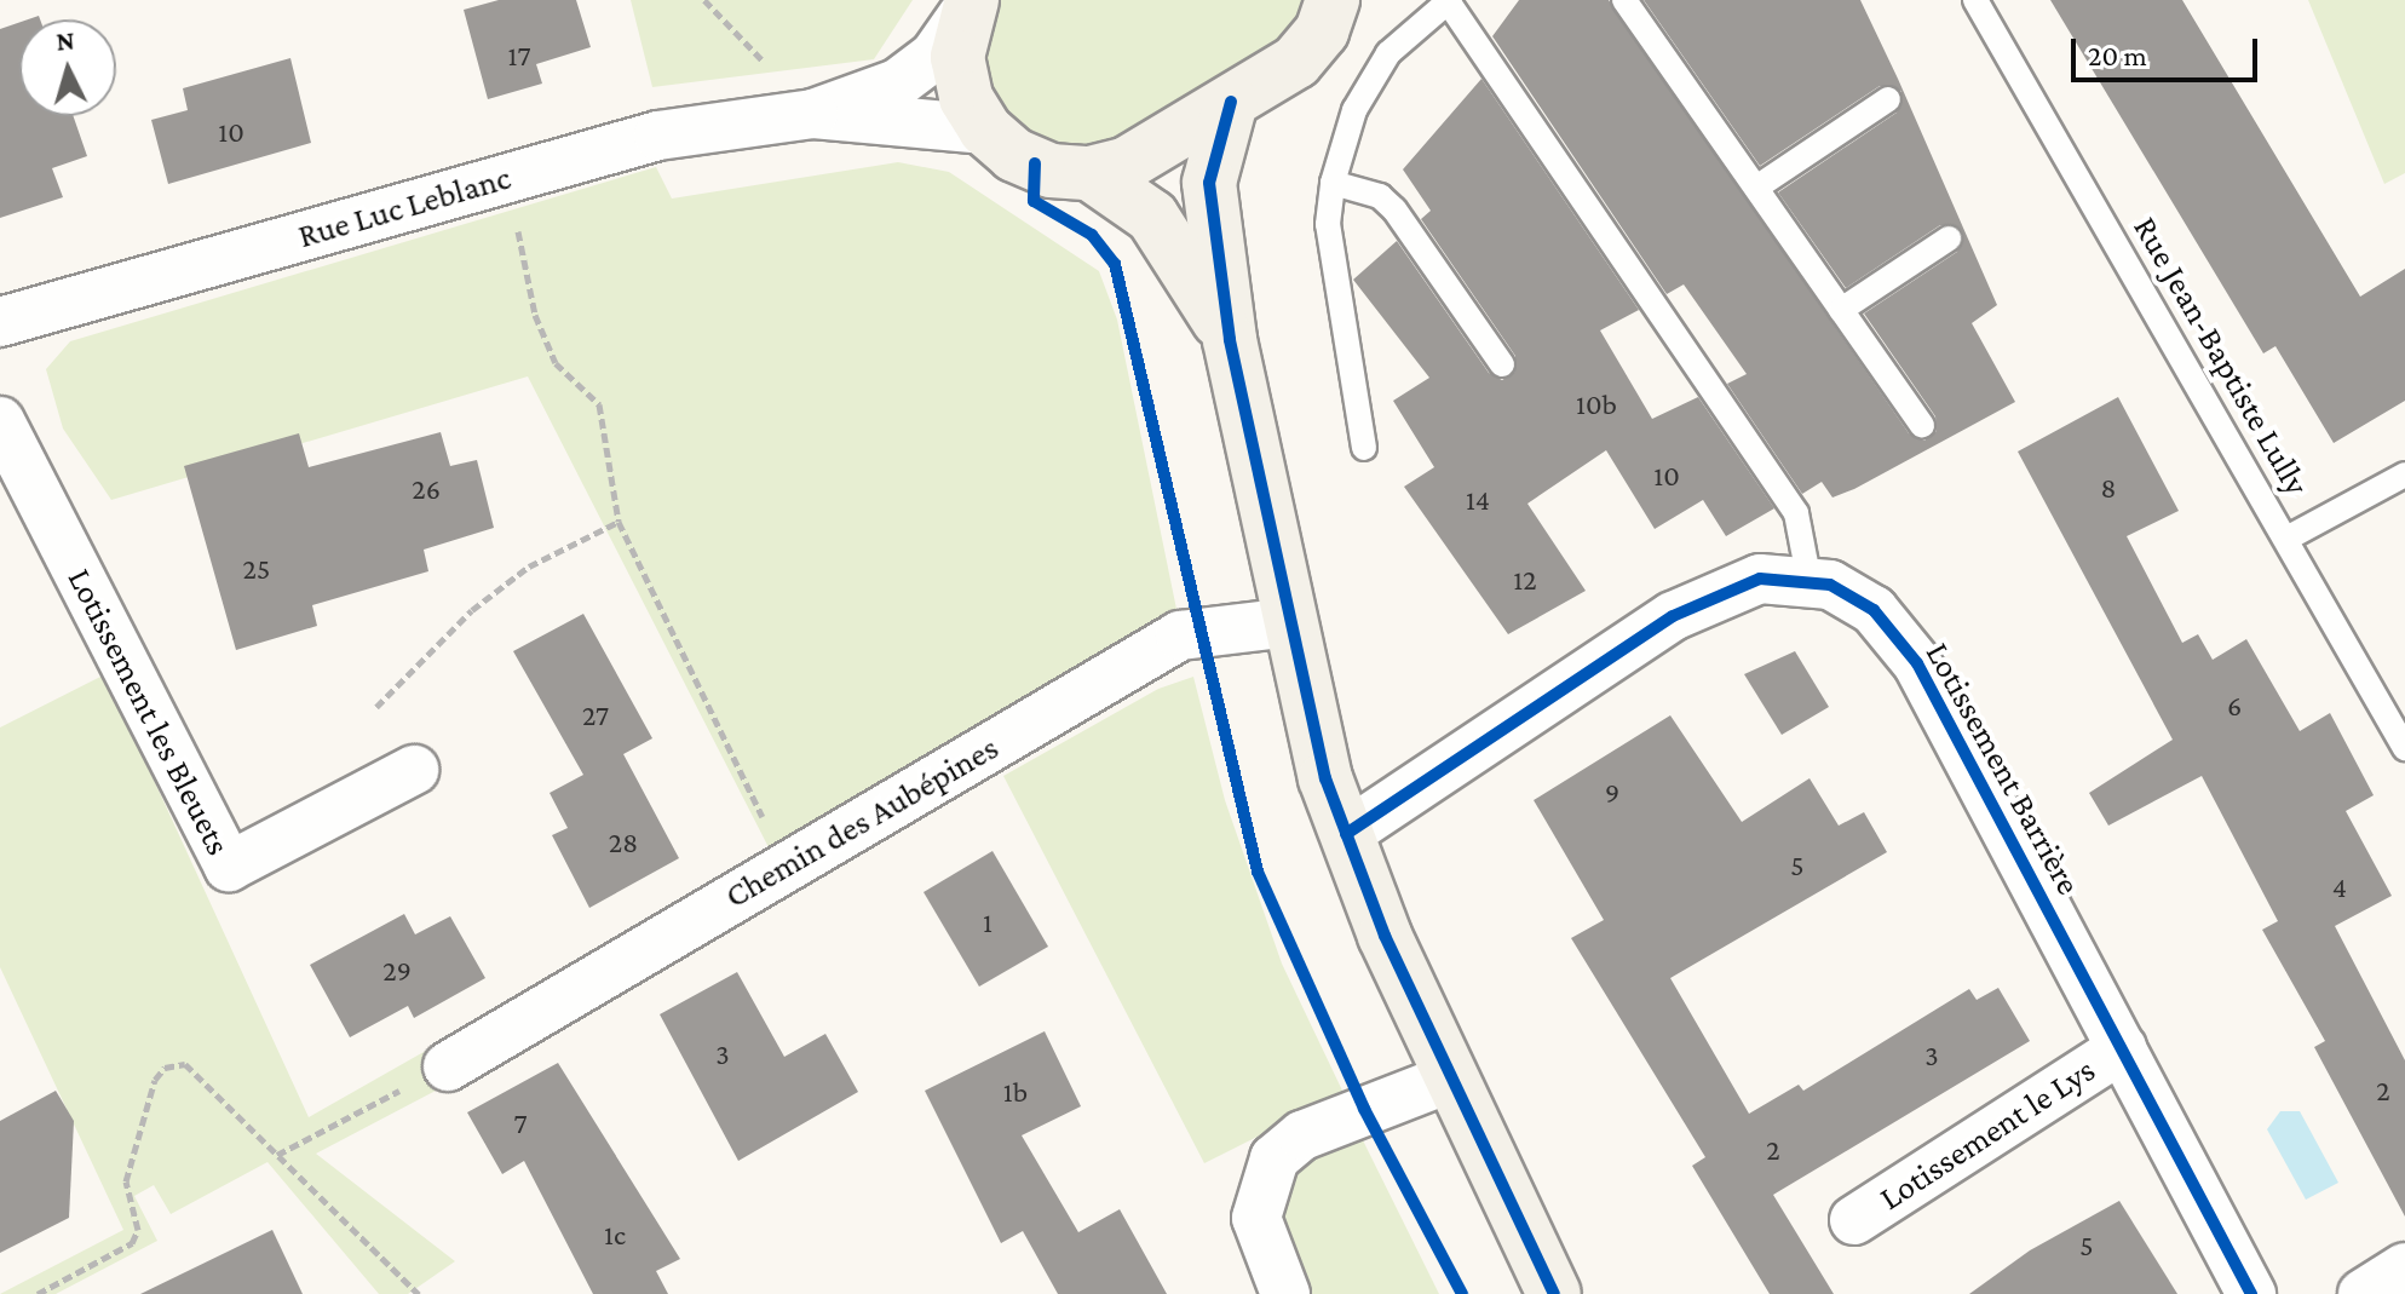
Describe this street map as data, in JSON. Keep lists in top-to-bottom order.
{
  "streets": {
    "street": [
      "Rue Luc Leblanc",
      "Lotissement les Bleuets",
      "Lotissement Barrière",
      "Chemin des Aubépines",
      "Lotissement le Lys"
    ],
    "lane": ["Rue Jean-Baptiste Lully"]
  },
  "crossings": [
    ["Lotissement Barrière", "Lotissement le Lys"]
  ],
  "house_numbers": [
    "17",
    "10",
    "10b",
    "10",
    "8",
    "26",
    "14",
    "25",
    "12",
    "6",
    "27",
    "9",
    "28",
    "5",
    "4",
    "1",
    "29",
    "3",
    "3",
    "2",
    "1b",
    "7",
    "2",
    "1c",
    "5"
  ],
  "scale_bar": "20 m",
  "north": "top"
}
